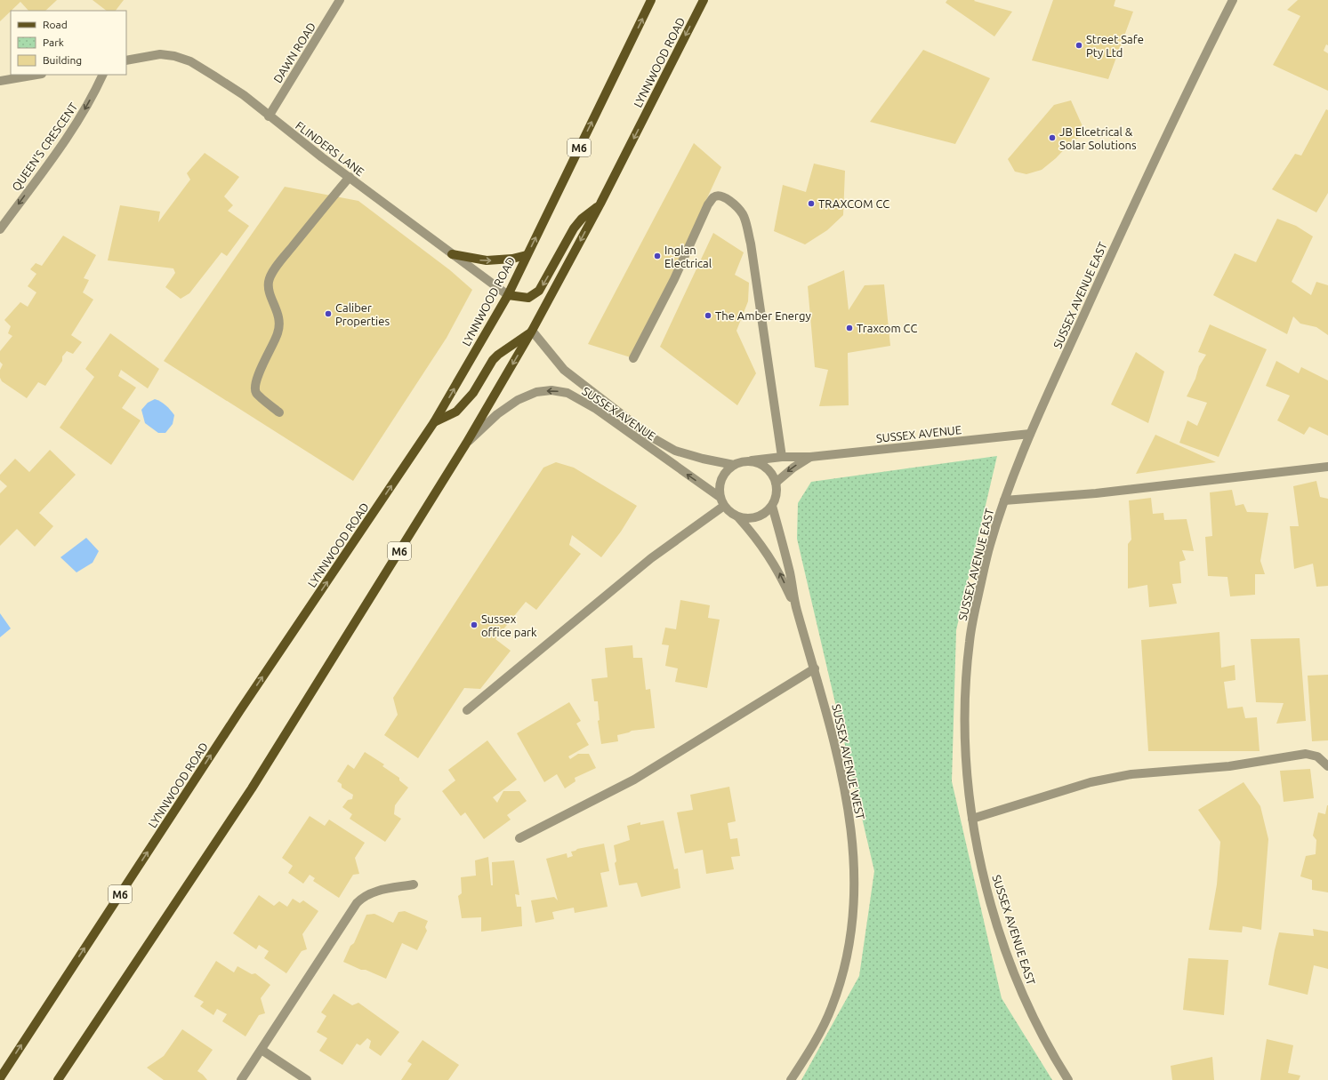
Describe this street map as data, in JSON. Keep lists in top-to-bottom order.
{
  "streets": {
    "main road": ["LYNNWOOD ROAD", "M6"],
    "street": [
      "DAWN ROAD",
      "QUEEN'S CRESCENT",
      "FLINDERS LANE",
      "SUSSEX AVENUE EAST",
      "SUSSEX AVENUE",
      "SUSSEX AVENUE WEST"
    ]
  },
  "crossings": [
    ["DAWN ROAD", "FLINDERS LANE"],
    ["LYNNWOOD ROAD", "FLINDERS LANE"],
    ["LYNNWOOD ROAD", "SUSSEX AVENUE"],
    ["SUSSEX AVENUE EAST", "SUSSEX AVENUE"]
  ],
  "one_way": ["QUEEN'S CRESCENT"],
  "places": [
    "Street Safe Pty Ltd",
    "JB Elcetrical & Solar Solutions",
    "TRAXCOM CC",
    "Inglan Electrical",
    "Caliber Properties",
    "The Amber Energy",
    "Traxcom CC",
    "Sussex office park"
  ],
  "legend": ["Road", "Park", "Building"]
}
